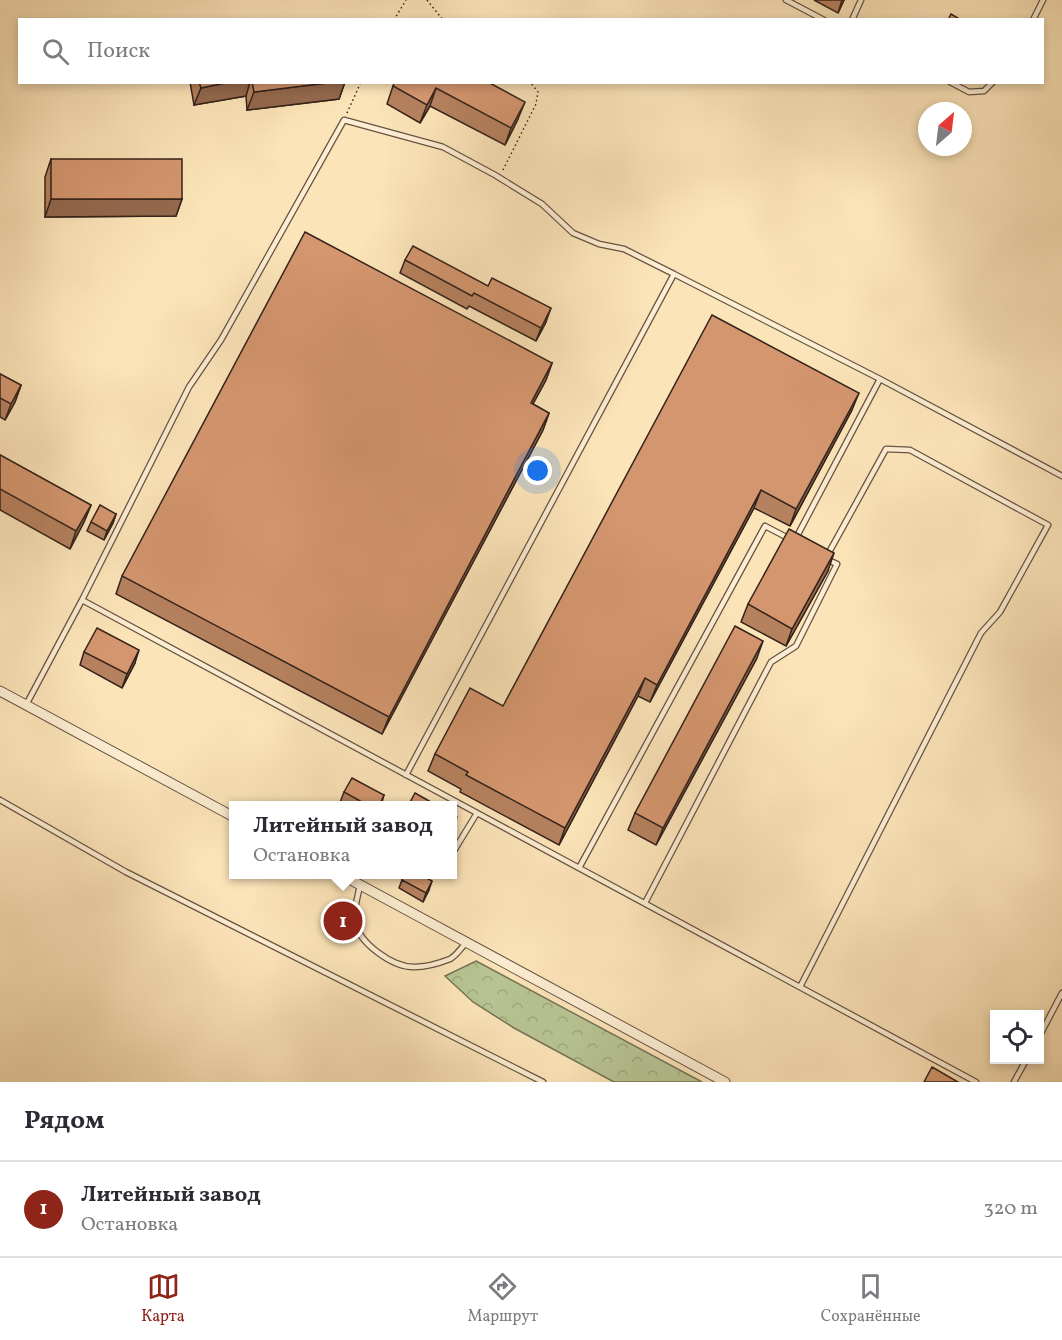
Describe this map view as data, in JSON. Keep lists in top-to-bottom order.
{
  "north": "top right",
  "page": {
    "search": "Поиск",
    "popup": ["Литейный завод", "Остановка"],
    "pins": "1",
    "heading": "Рядом",
    "list": [
      {
        "mark": "1",
        "name": "Литейный завод",
        "note": "Остановка",
        "value": "320 m"
      }
    ],
    "nav": ["Карта", "Маршрут", "Сохранённые"]
  }
}
